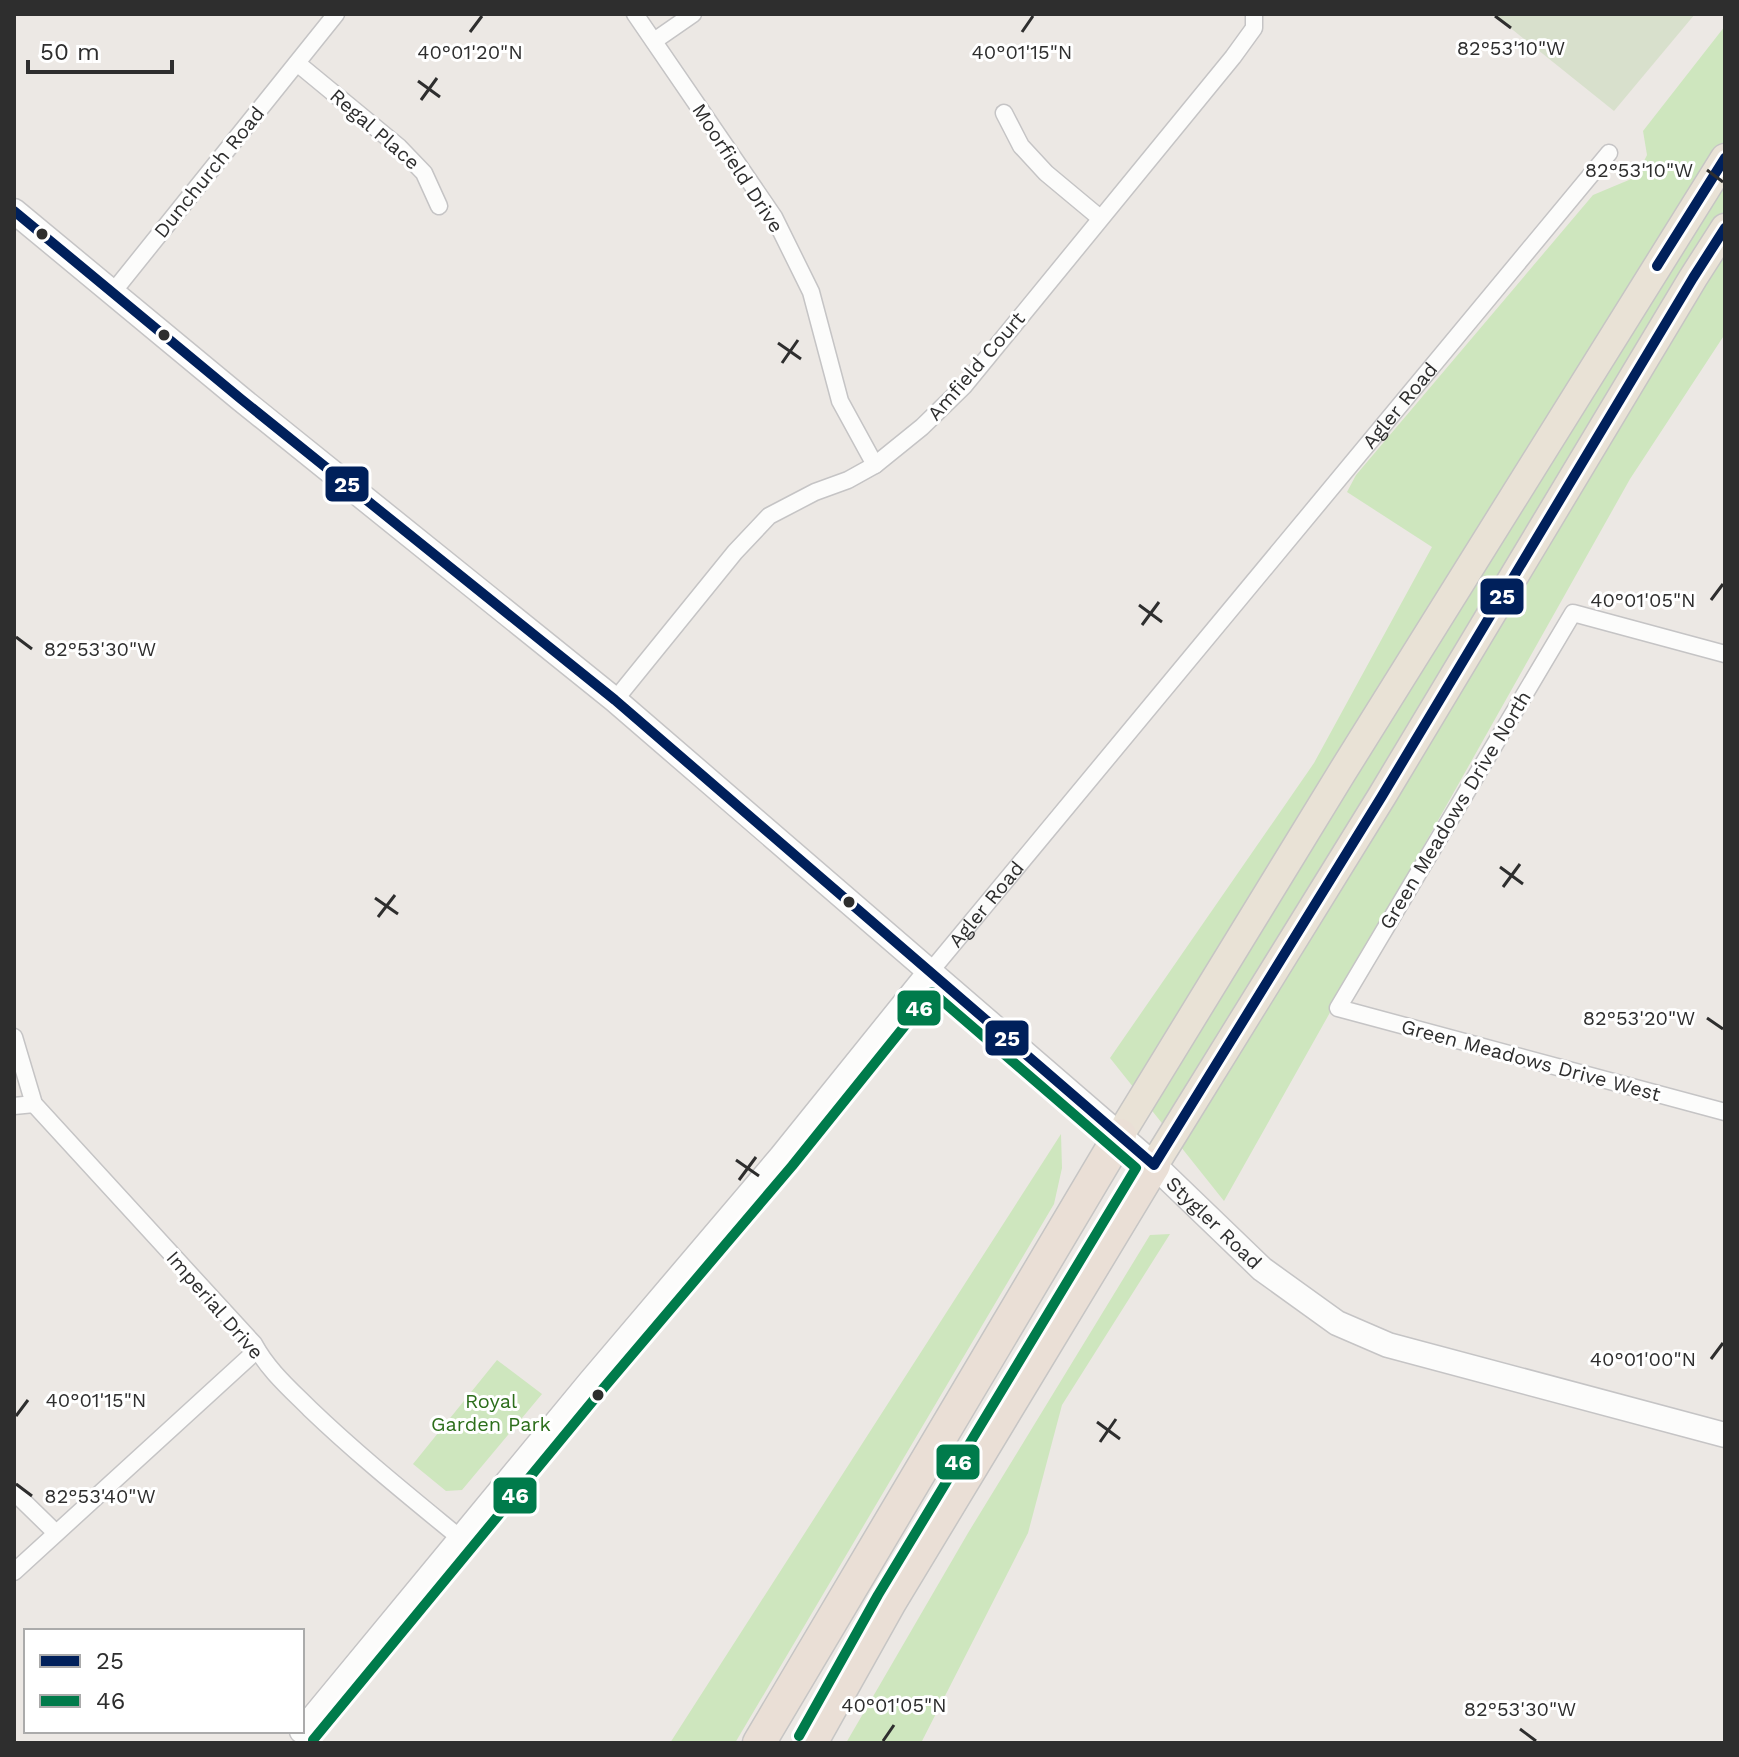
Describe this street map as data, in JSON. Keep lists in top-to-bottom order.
{
  "streets": {
    "main road": ["Agler Road", "Stygler Road"],
    "street": [
      "Regal Place",
      "Moorfield Drive",
      "Dunchurch Road",
      "Amfield Court",
      "Green Meadows Drive North",
      "Green Meadows Drive West",
      "Imperial Drive"
    ]
  },
  "crossings": [
    ["Regal Place", "Dunchurch Road"],
    ["Moorfield Drive", "Amfield Court"],
    ["Dunchurch Road", "Stygler Road"],
    ["Amfield Court", "Stygler Road"],
    ["Agler Road", "Stygler Road"],
    ["Agler Road", "Imperial Drive"],
    ["Green Meadows Drive North", "Green Meadows Drive West"]
  ],
  "parks": ["Royal Garden Park"],
  "lines": ["transit line 25", "transit line 46"],
  "legend": ["25", "46"],
  "scale_bar": "50 m",
  "coordinates": [
    "82°53'10\"W",
    "40°01'20\"N",
    "40°01'15\"N",
    "40°01'05\"N",
    "82°53'30\"W",
    "82°53'20\"W",
    "40°01'00\"N",
    "82°53'40\"W"
  ]
}
